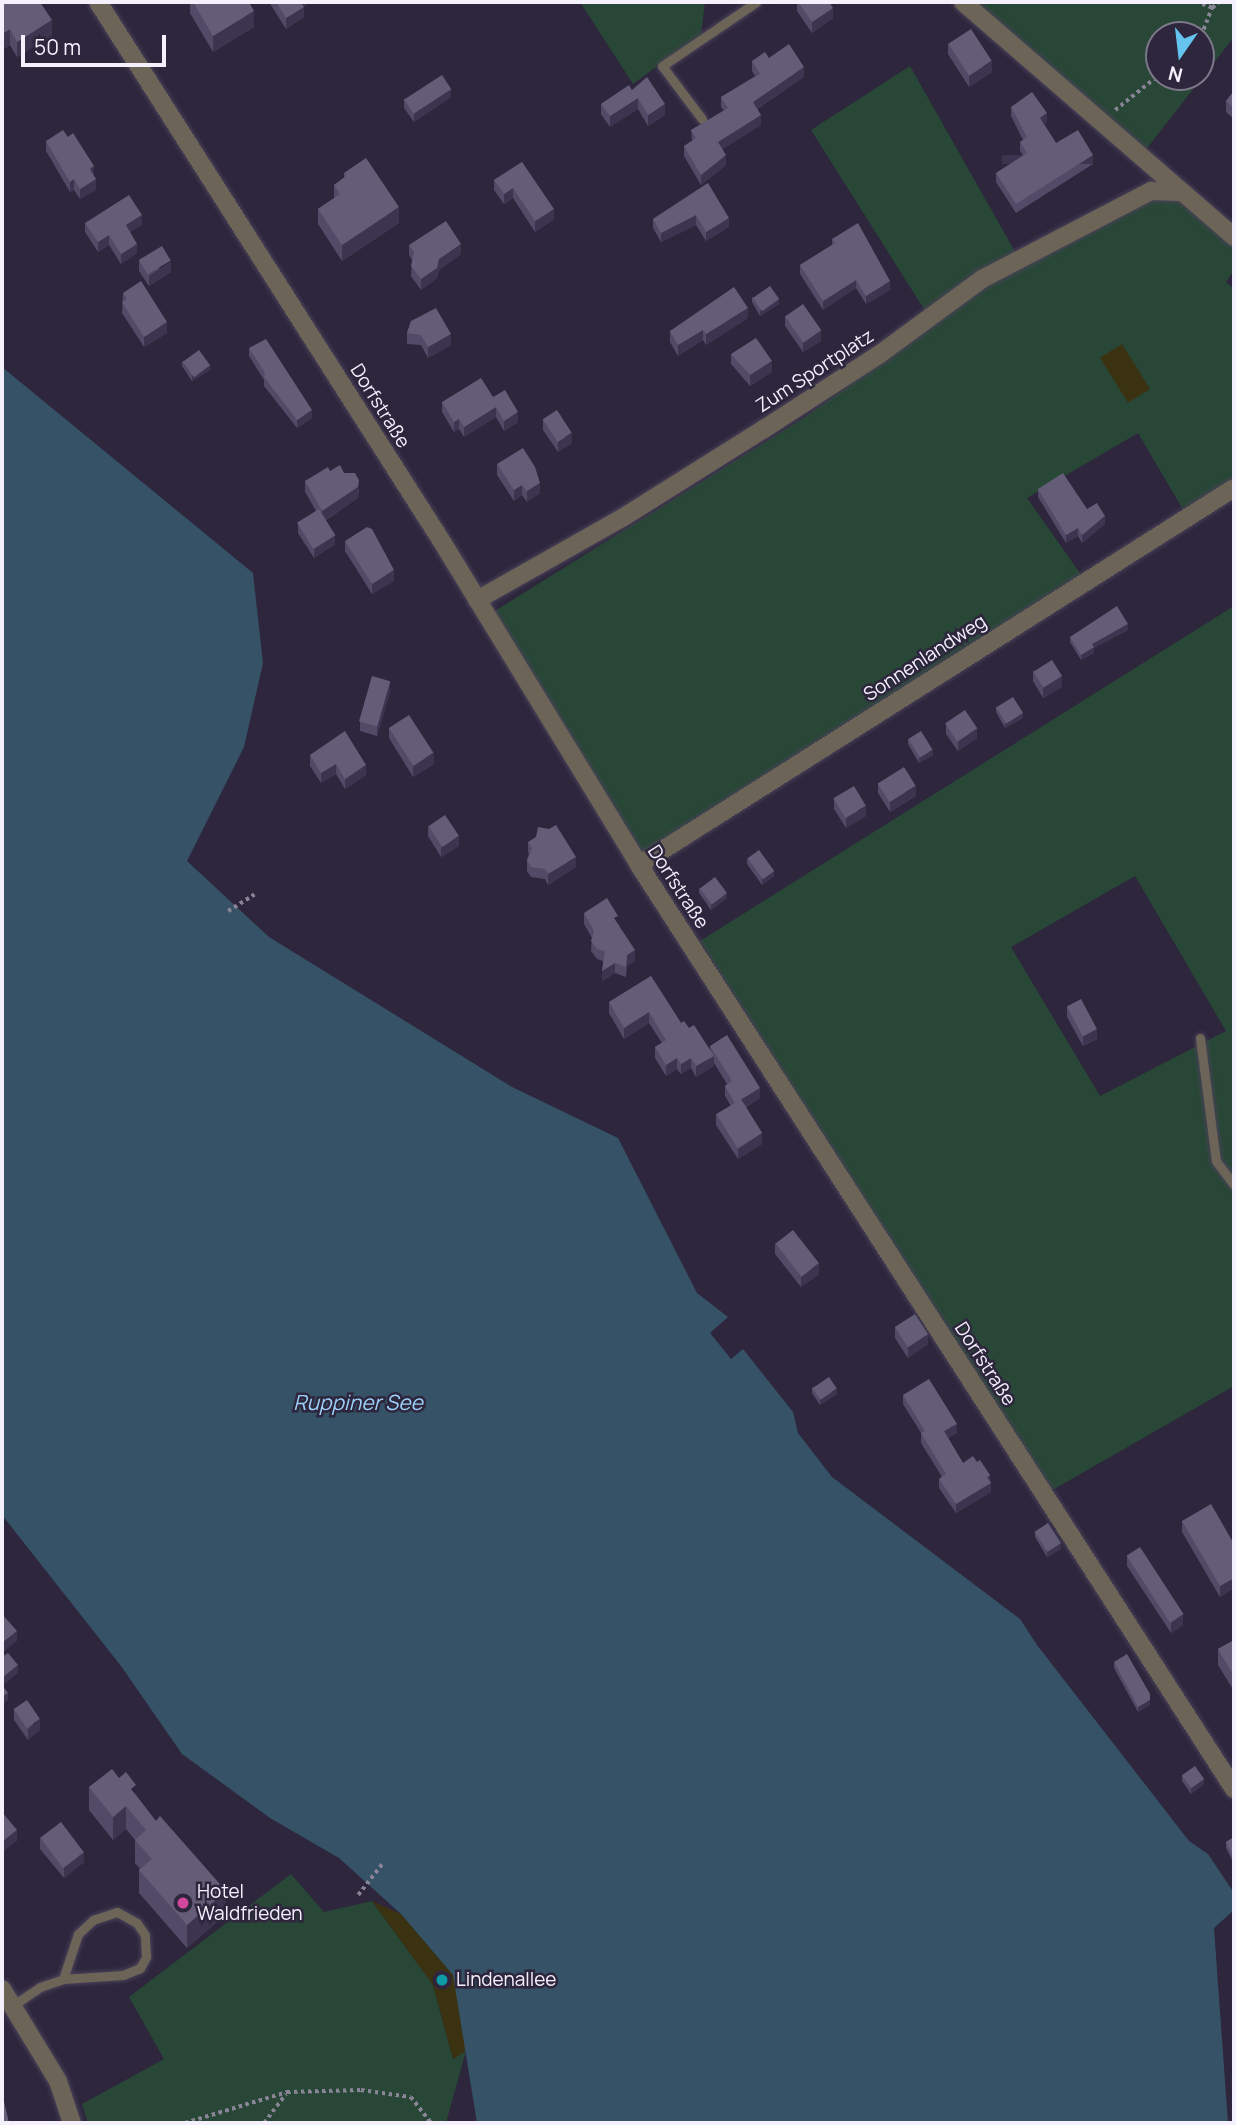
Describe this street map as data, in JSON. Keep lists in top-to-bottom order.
{
  "streets": {
    "street": ["Zum Sportplatz", "Dorfstraße", "Sonnenlandweg"]
  },
  "crossings": [
    ["Zum Sportplatz", "Dorfstraße"],
    ["Dorfstraße", "Sonnenlandweg"]
  ],
  "water": ["Ruppiner See"],
  "places": ["Hotel Waldfrieden", "Lindenallee"],
  "scale_bar": "50 m",
  "north": "bottom"
}
